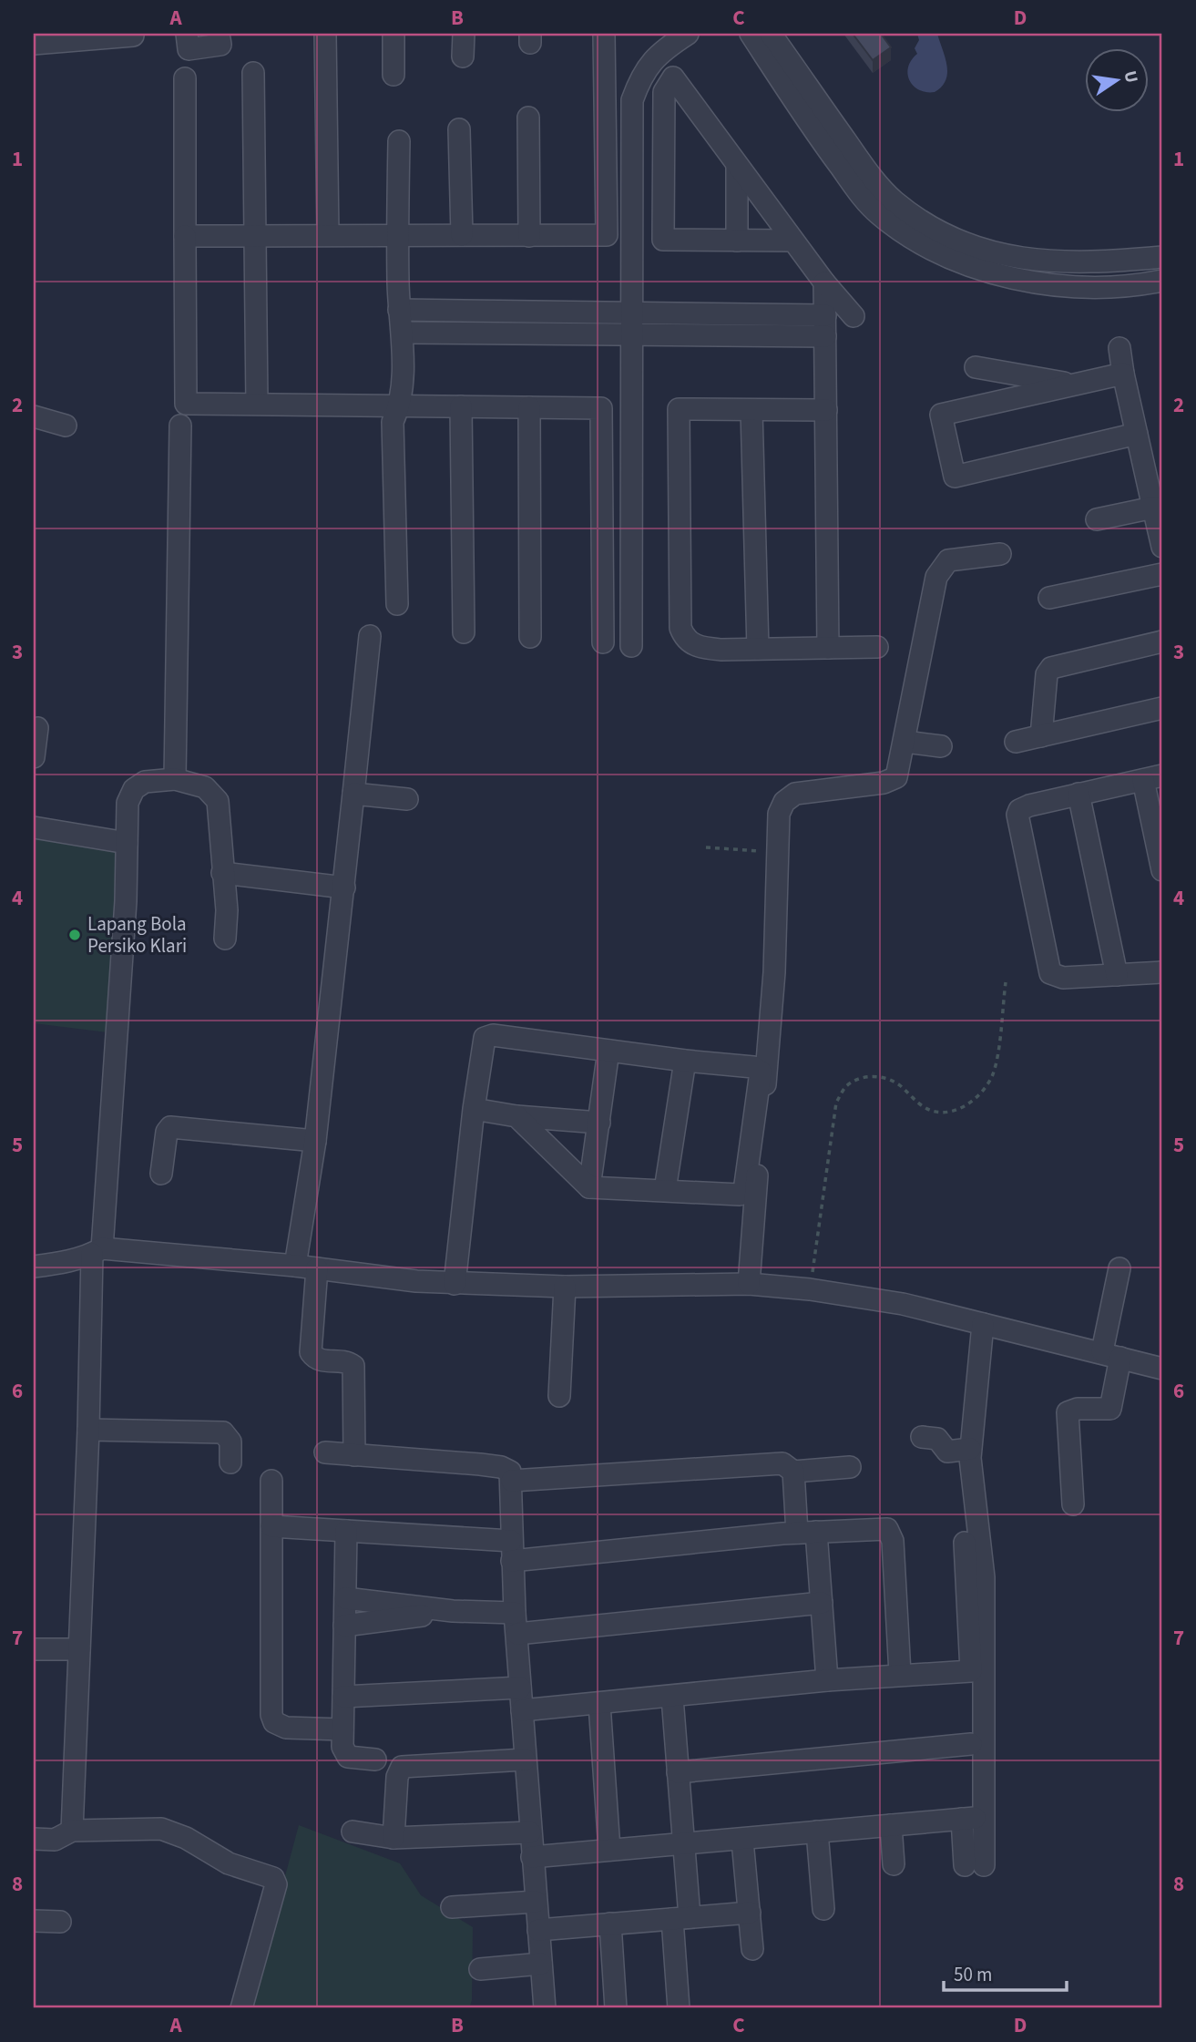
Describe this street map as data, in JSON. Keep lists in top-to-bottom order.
{
  "places": ["Lapang Bola Persiko Klari"],
  "scale_bar": "50 m",
  "north": "right",
  "grid": {
    "columns": [
      "A",
      "B",
      "C",
      "D"
    ],
    "rows": [
      "1",
      "2",
      "3",
      "4",
      "5",
      "6",
      "7",
      "8"
    ]
  }
}
